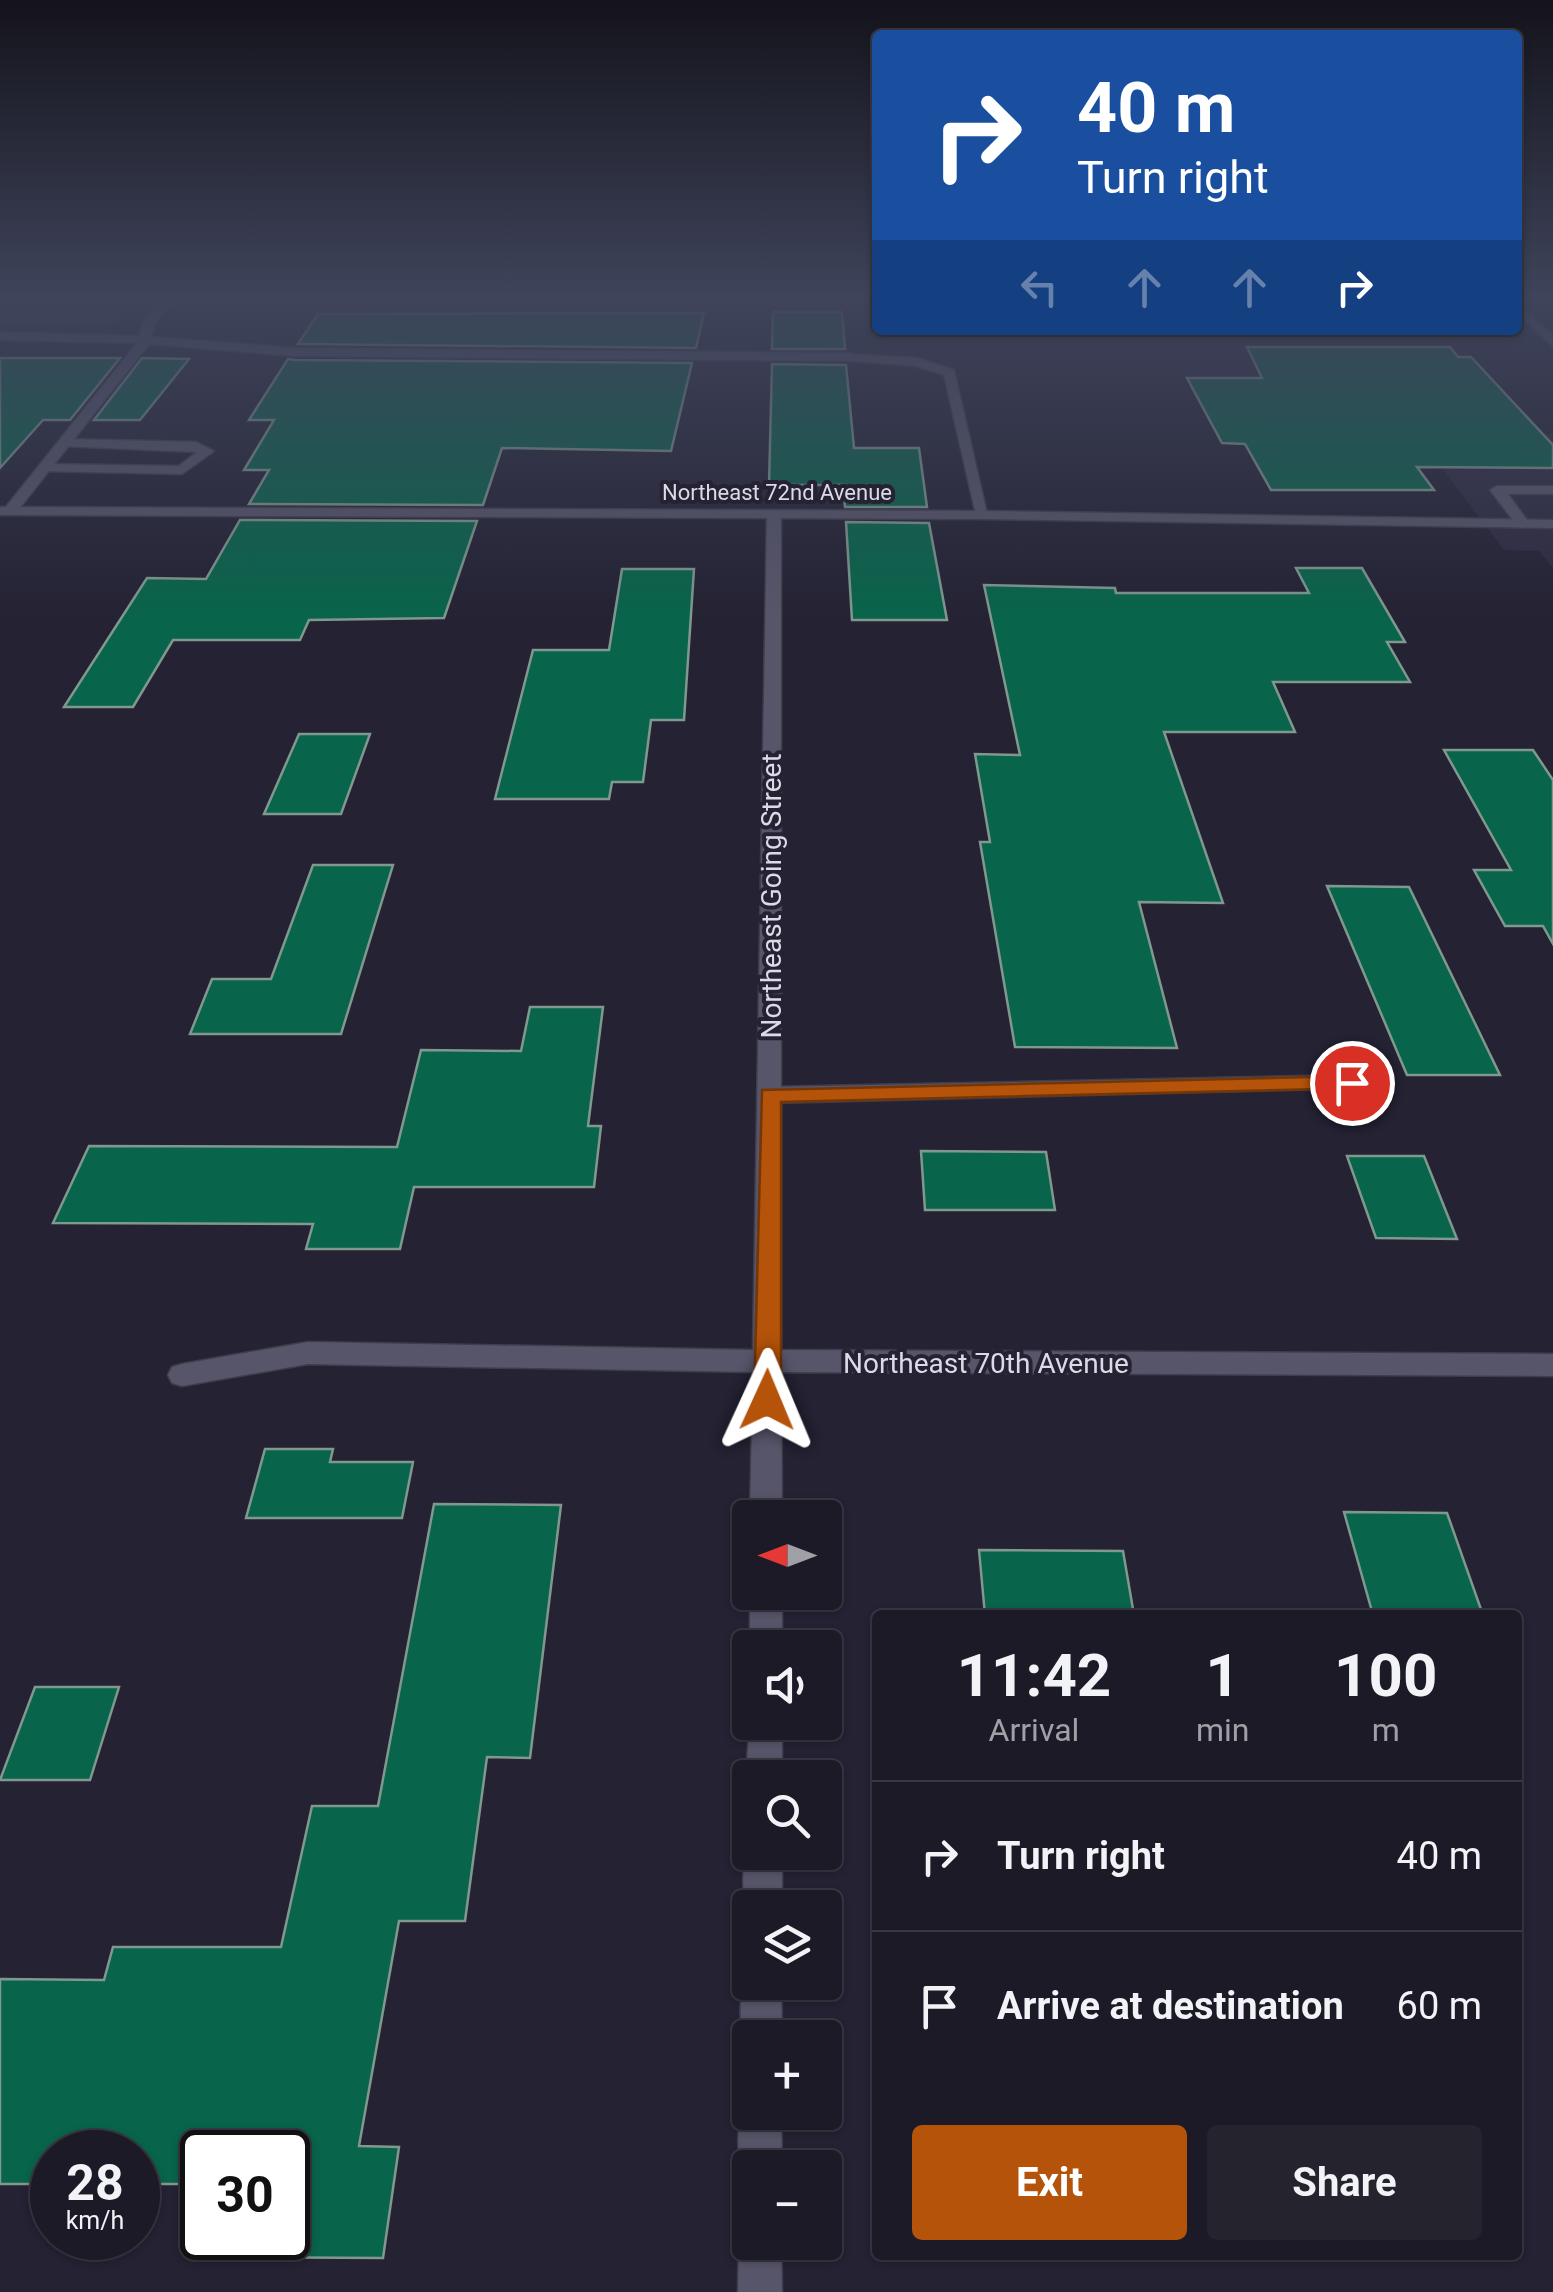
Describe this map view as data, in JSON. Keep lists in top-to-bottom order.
{
  "streets": {
    "street": ["Northeast 72nd Avenue", "Northeast Going Street", "Northeast 70th Avenue"]
  },
  "crossings": [
    ["Northeast 72nd Avenue", "Northeast Going Street"],
    ["Northeast Going Street", "Northeast 70th Avenue"]
  ],
  "north": "left",
  "page": {
    "turn": ["40 m", "Turn right"],
    "map_buttons": ["+", "−"],
    "eta": [
      "11:42",
      "Arrival",
      "1",
      "min",
      "100",
      "m"
    ],
    "list": [
      {
        "name": "Turn right",
        "value": "40 m"
      },
      {
        "name": "Arrive at destination",
        "value": "60 m"
      }
    ],
    "buttons": ["Exit", "Share"],
    "speed": "28 km/h",
    "limit": "30"
  }
}
